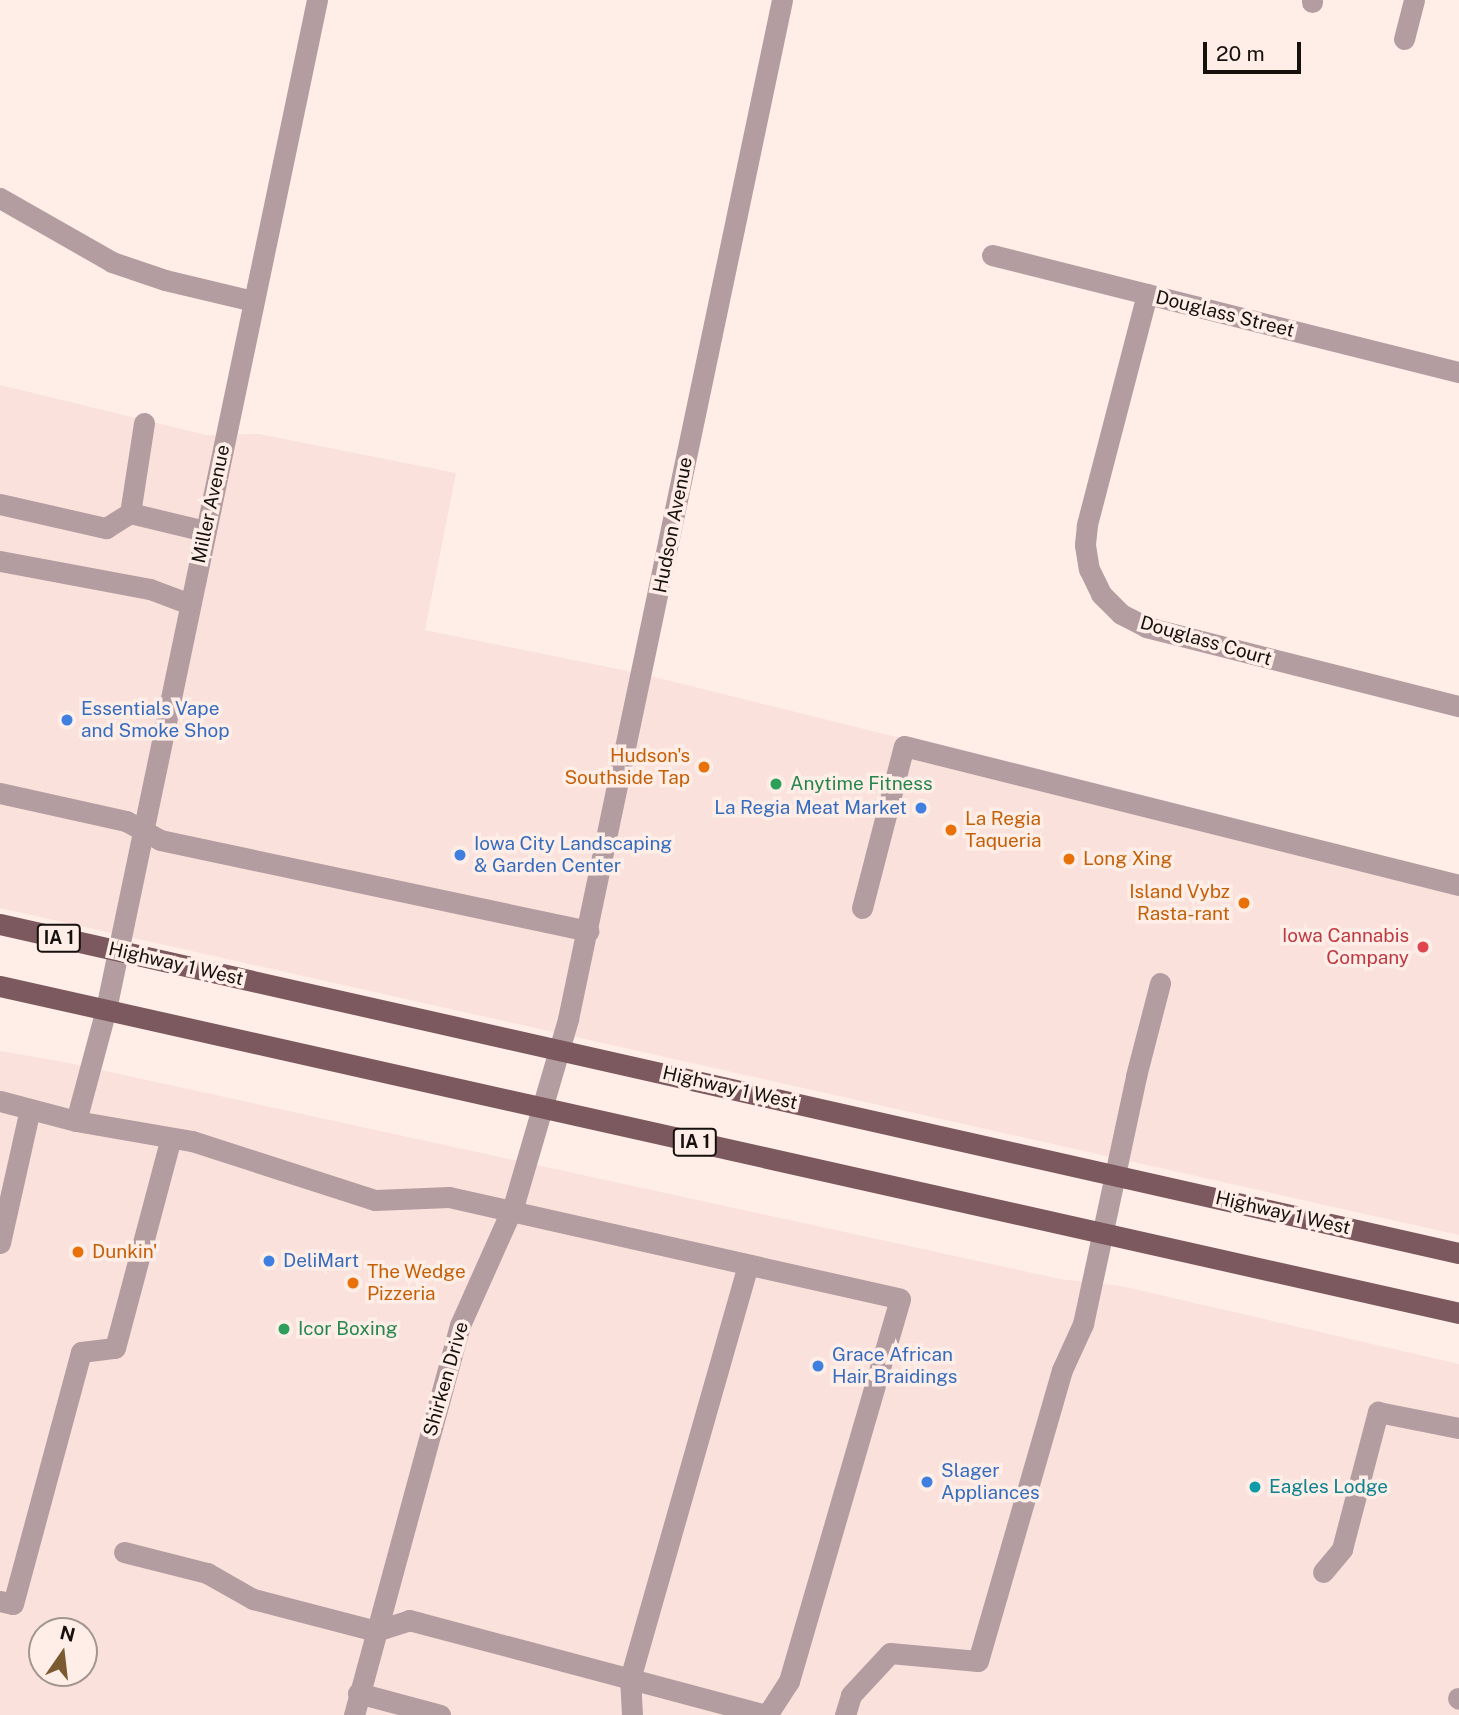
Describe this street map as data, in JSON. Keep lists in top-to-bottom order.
{
  "streets": {
    "main road": ["IA 1", "Highway 1 West"],
    "street": [
      "Douglass Street",
      "Miller Avenue",
      "Hudson Avenue",
      "Douglass Court",
      "Shirken Drive"
    ]
  },
  "crossings": [
    ["Douglass Street", "Douglass Court"],
    ["Miller Avenue", "IA 1"],
    ["Miller Avenue", "Highway 1 West"],
    ["Hudson Avenue", "Highway 1 West"],
    ["Hudson Avenue", "Shirken Drive"],
    ["IA 1", "Shirken Drive"],
    ["Highway 1 West", "Shirken Drive"]
  ],
  "places": [
    "Essentials Vape and Smoke Shop",
    "Hudson's Southside Tap",
    "Anytime Fitness",
    "La Regia Meat Market",
    "La Regia Taqueria",
    "Iowa City Landscaping & Garden Center",
    "Long Xing",
    "Island Vybz Rasta-rant",
    "Iowa Cannabis Company",
    "Dunkin'",
    "DeliMart",
    "The Wedge Pizzeria",
    "Icor Boxing",
    "Grace African Hair Braidings",
    "Slager Appliances",
    "Eagles Lodge"
  ],
  "scale_bar": "20 m",
  "north": "top"
}
